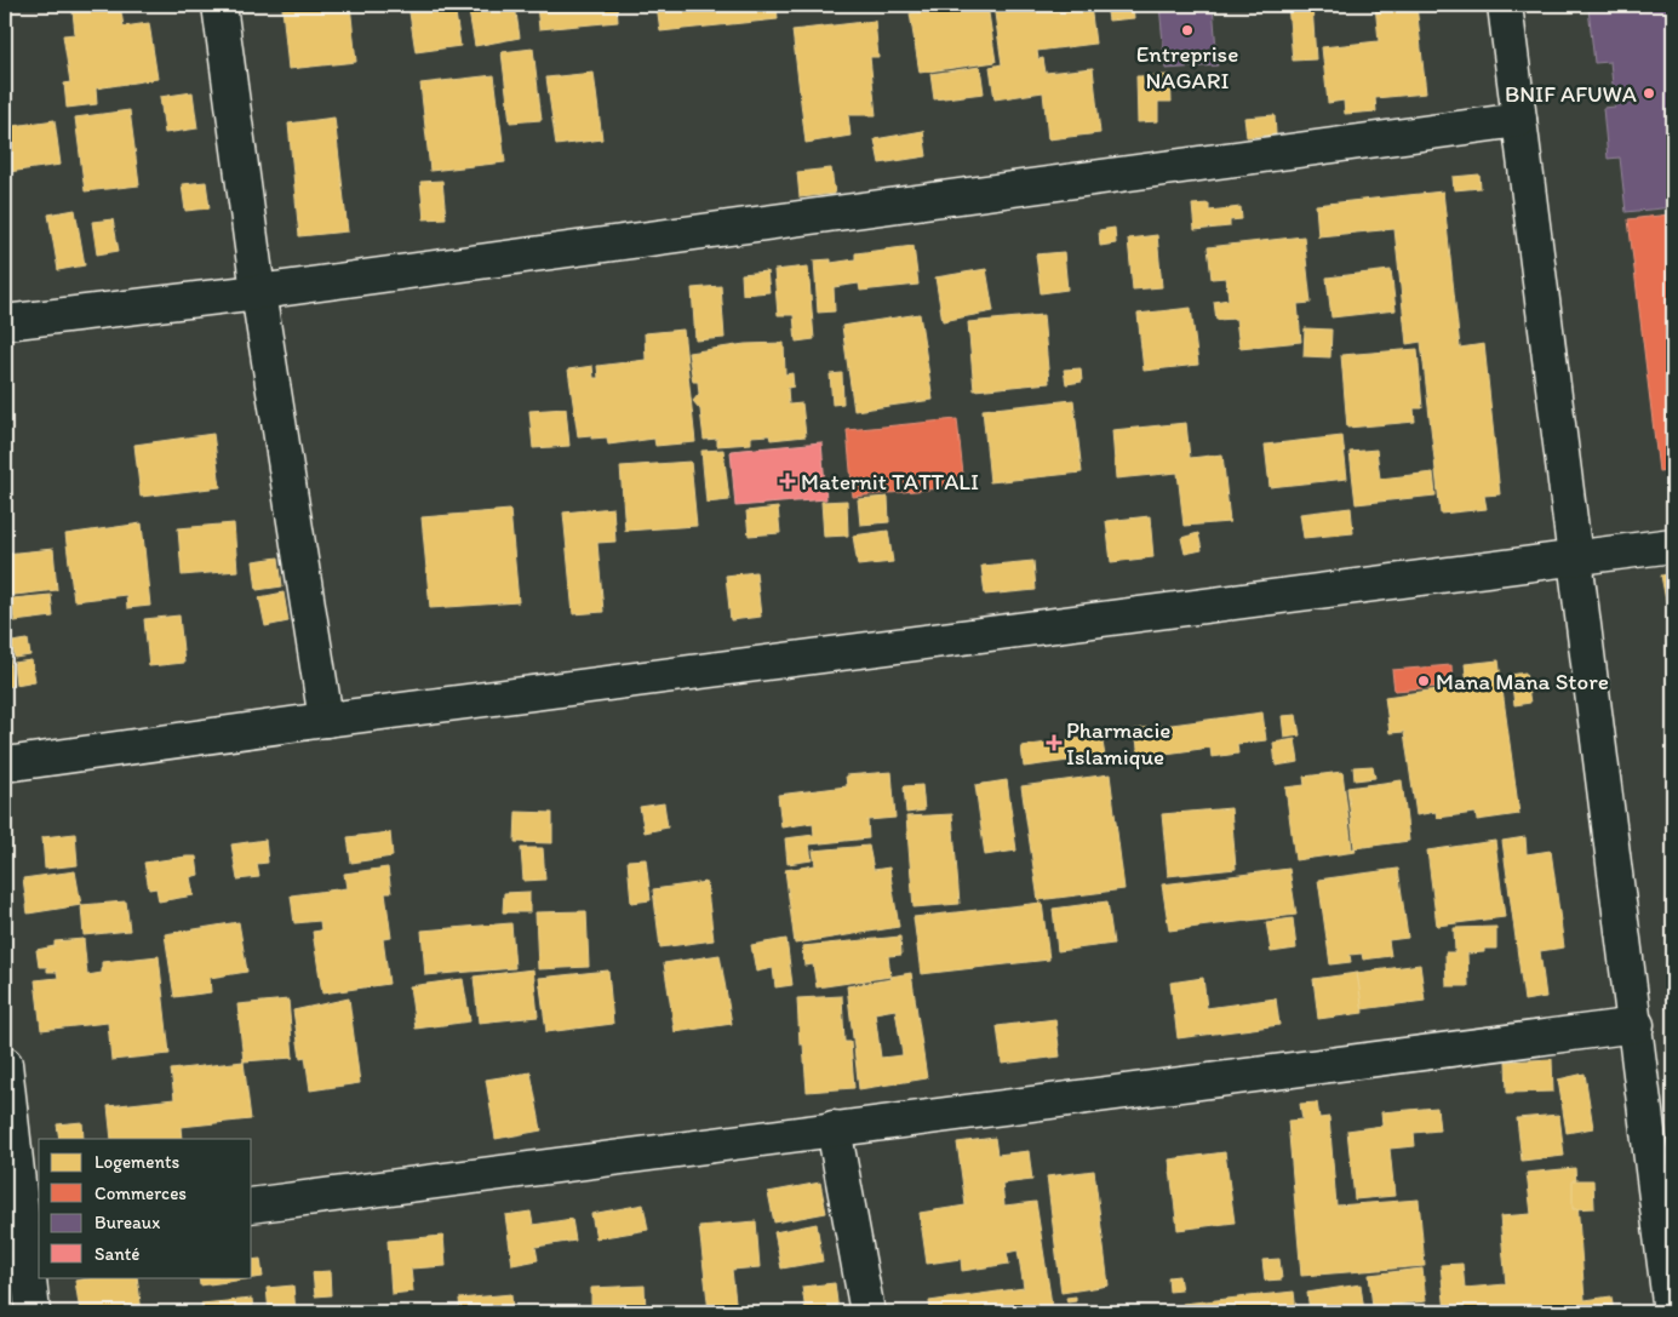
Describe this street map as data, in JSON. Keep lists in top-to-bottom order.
{
  "places": {
    "other": ["Entreprise NAGARI", "BNIF AFUWA", "Mana Mana Store"],
    "health": ["Maternit TATTALI", "Pharmacie Islamique"]
  },
  "legend": [
    "Logements",
    "Commerces",
    "Bureaux",
    "Santé"
  ]
}
